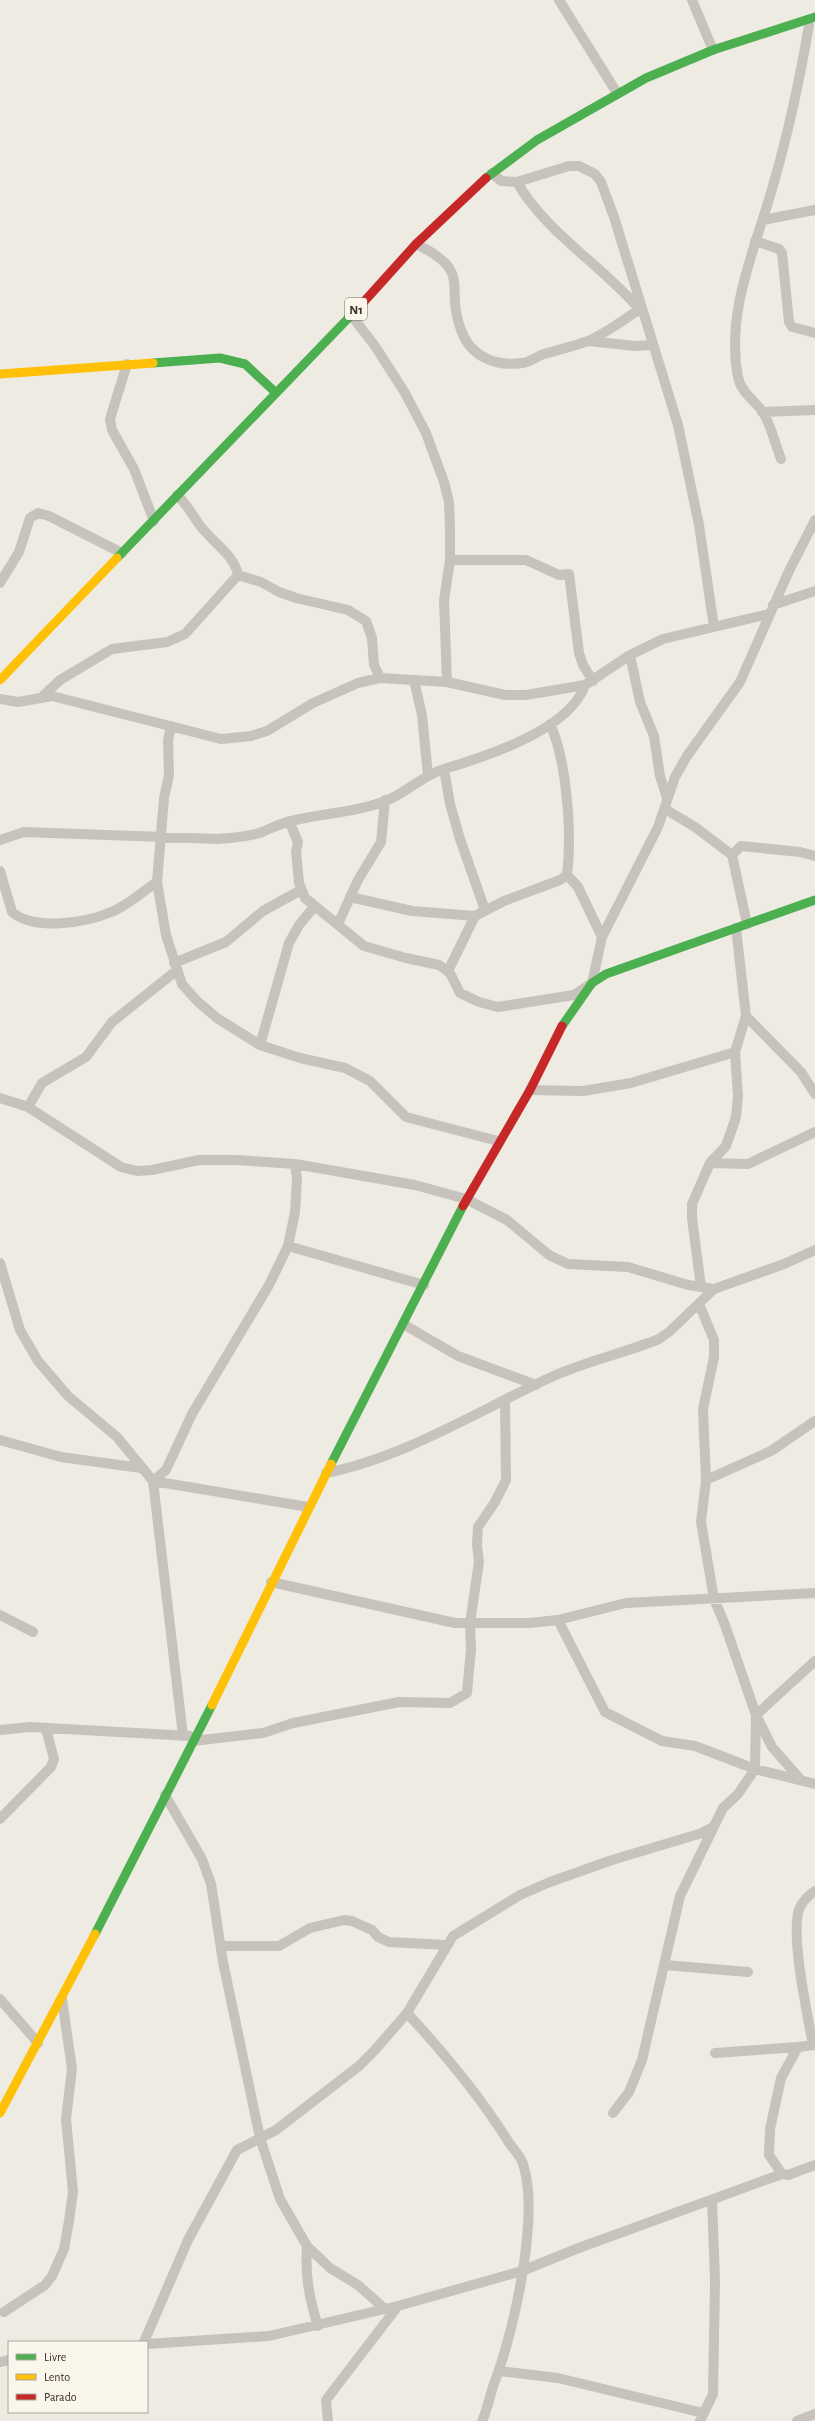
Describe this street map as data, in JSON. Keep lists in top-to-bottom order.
{
  "streets": {
    "main road": ["N1"]
  },
  "legend": ["Livre", "Lento", "Parado"]
}
